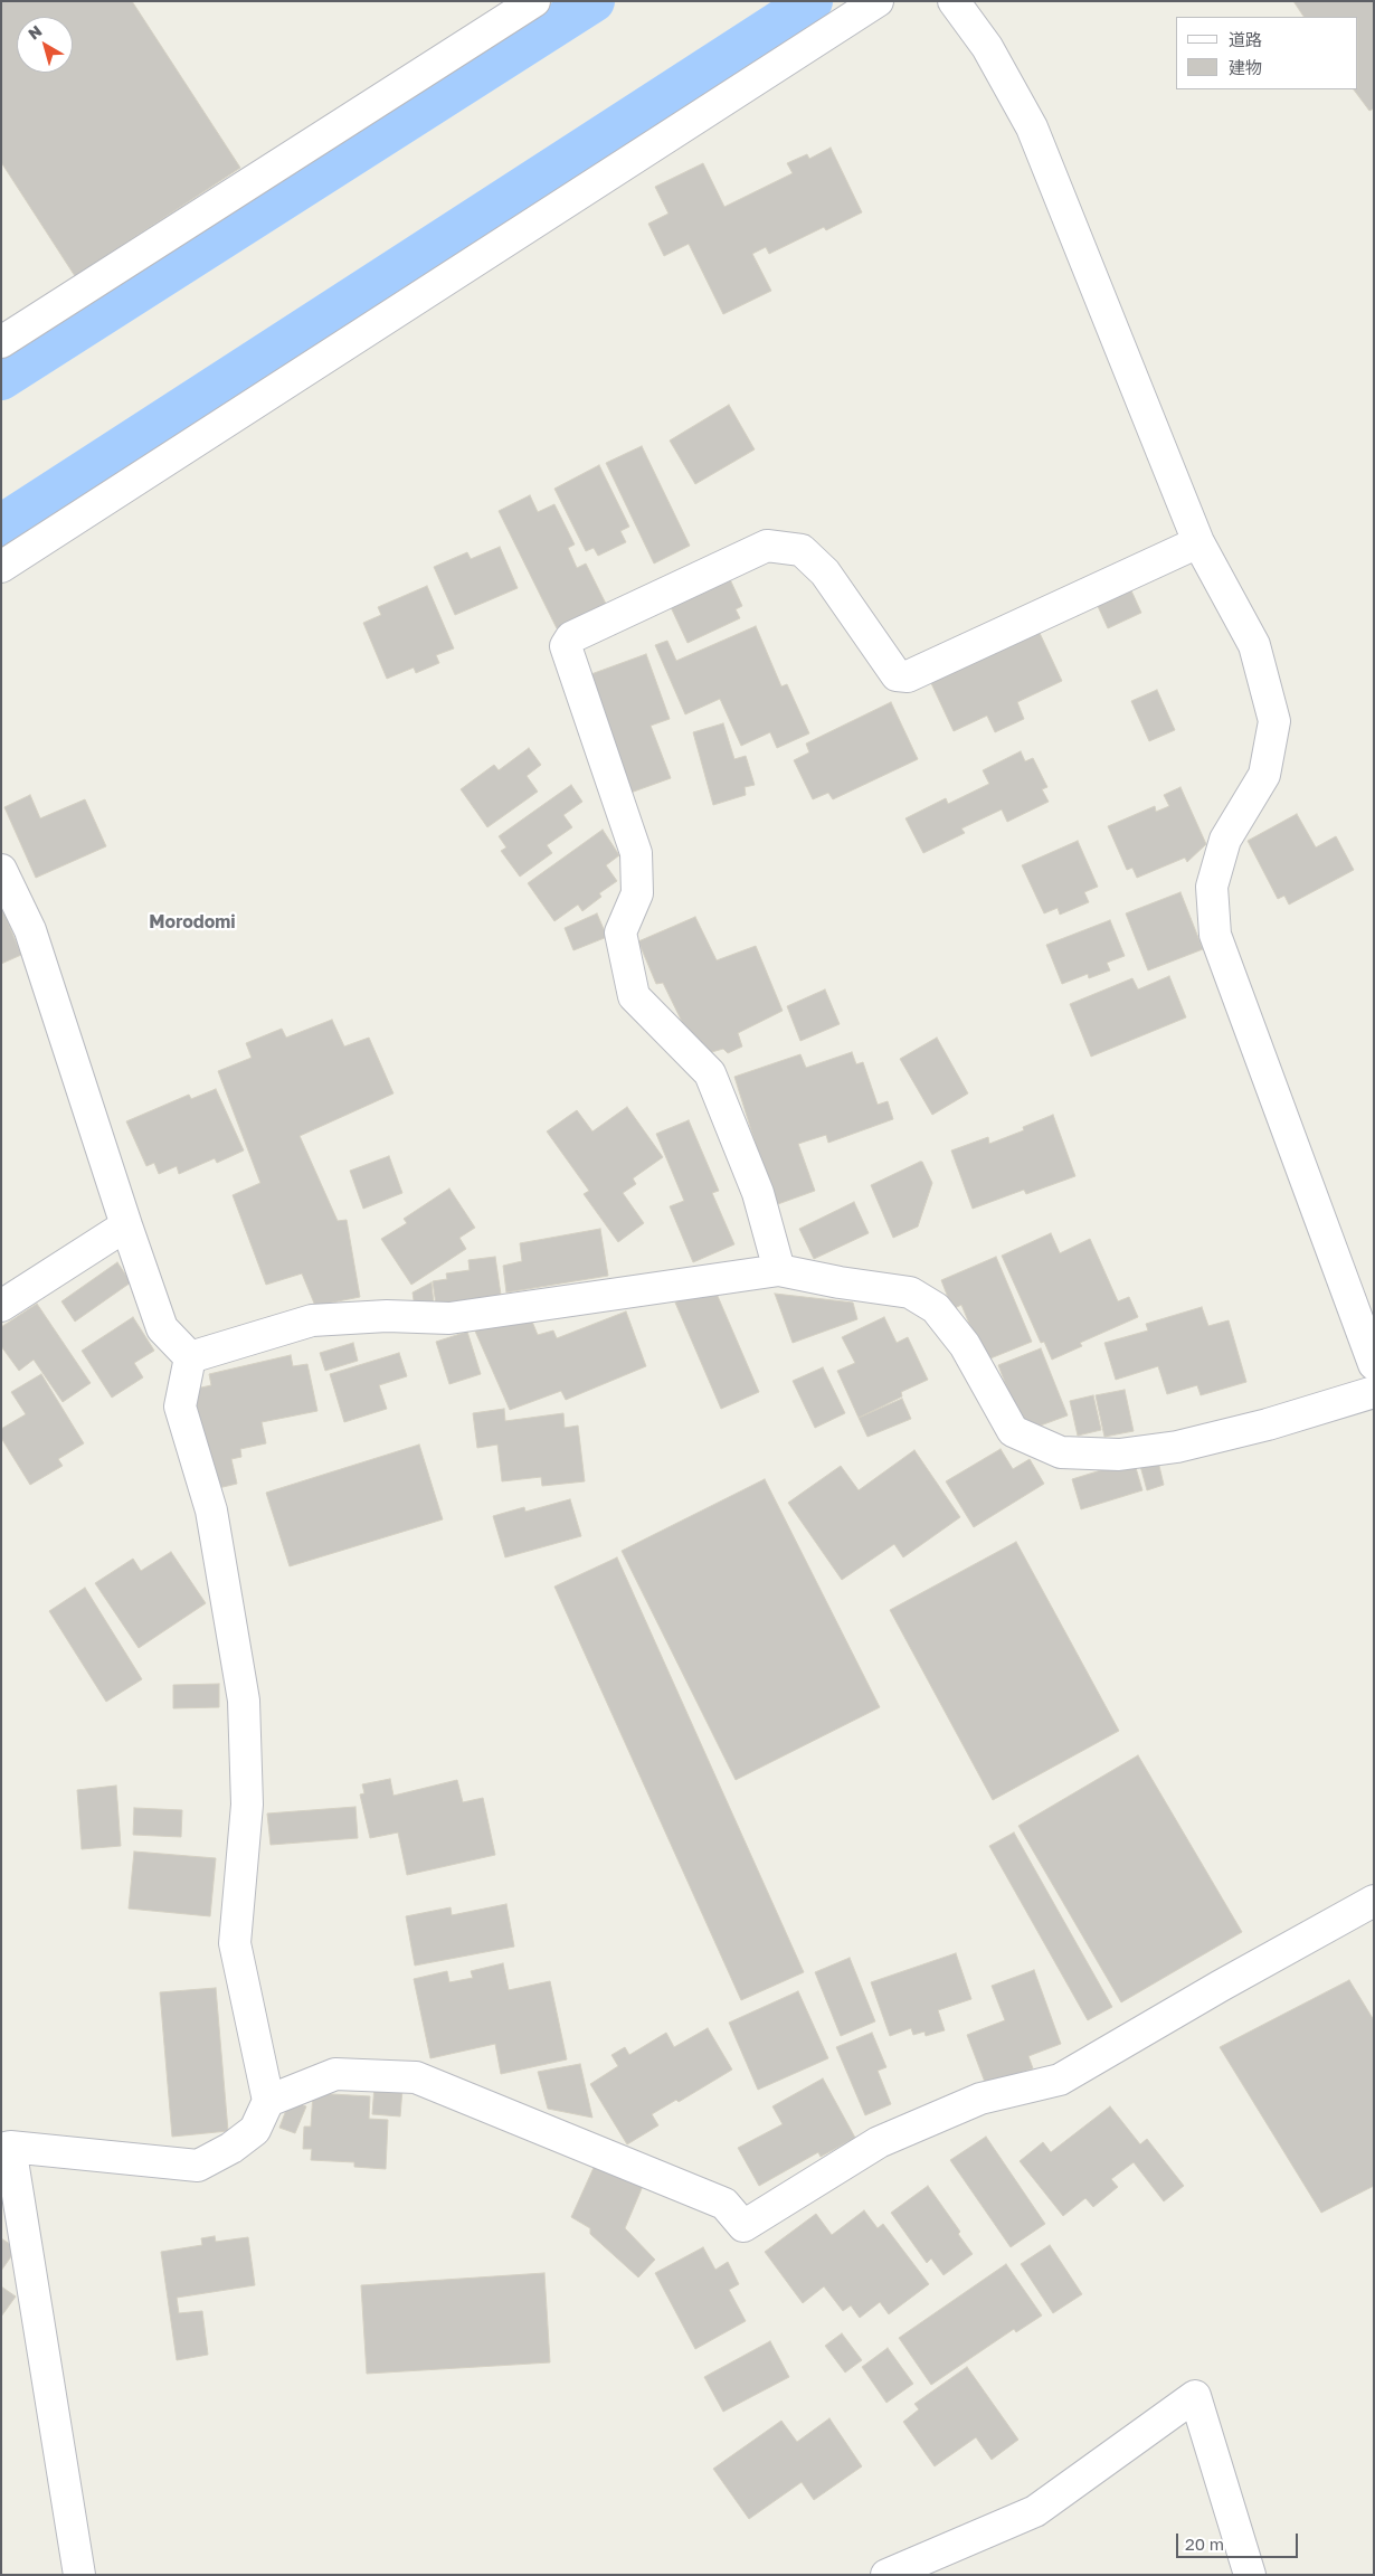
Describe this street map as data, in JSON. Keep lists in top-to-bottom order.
{
  "districts": ["Morodomi"],
  "legend": ["道路", "建物"],
  "scale_bar": "20 m",
  "north": "top left"
}
